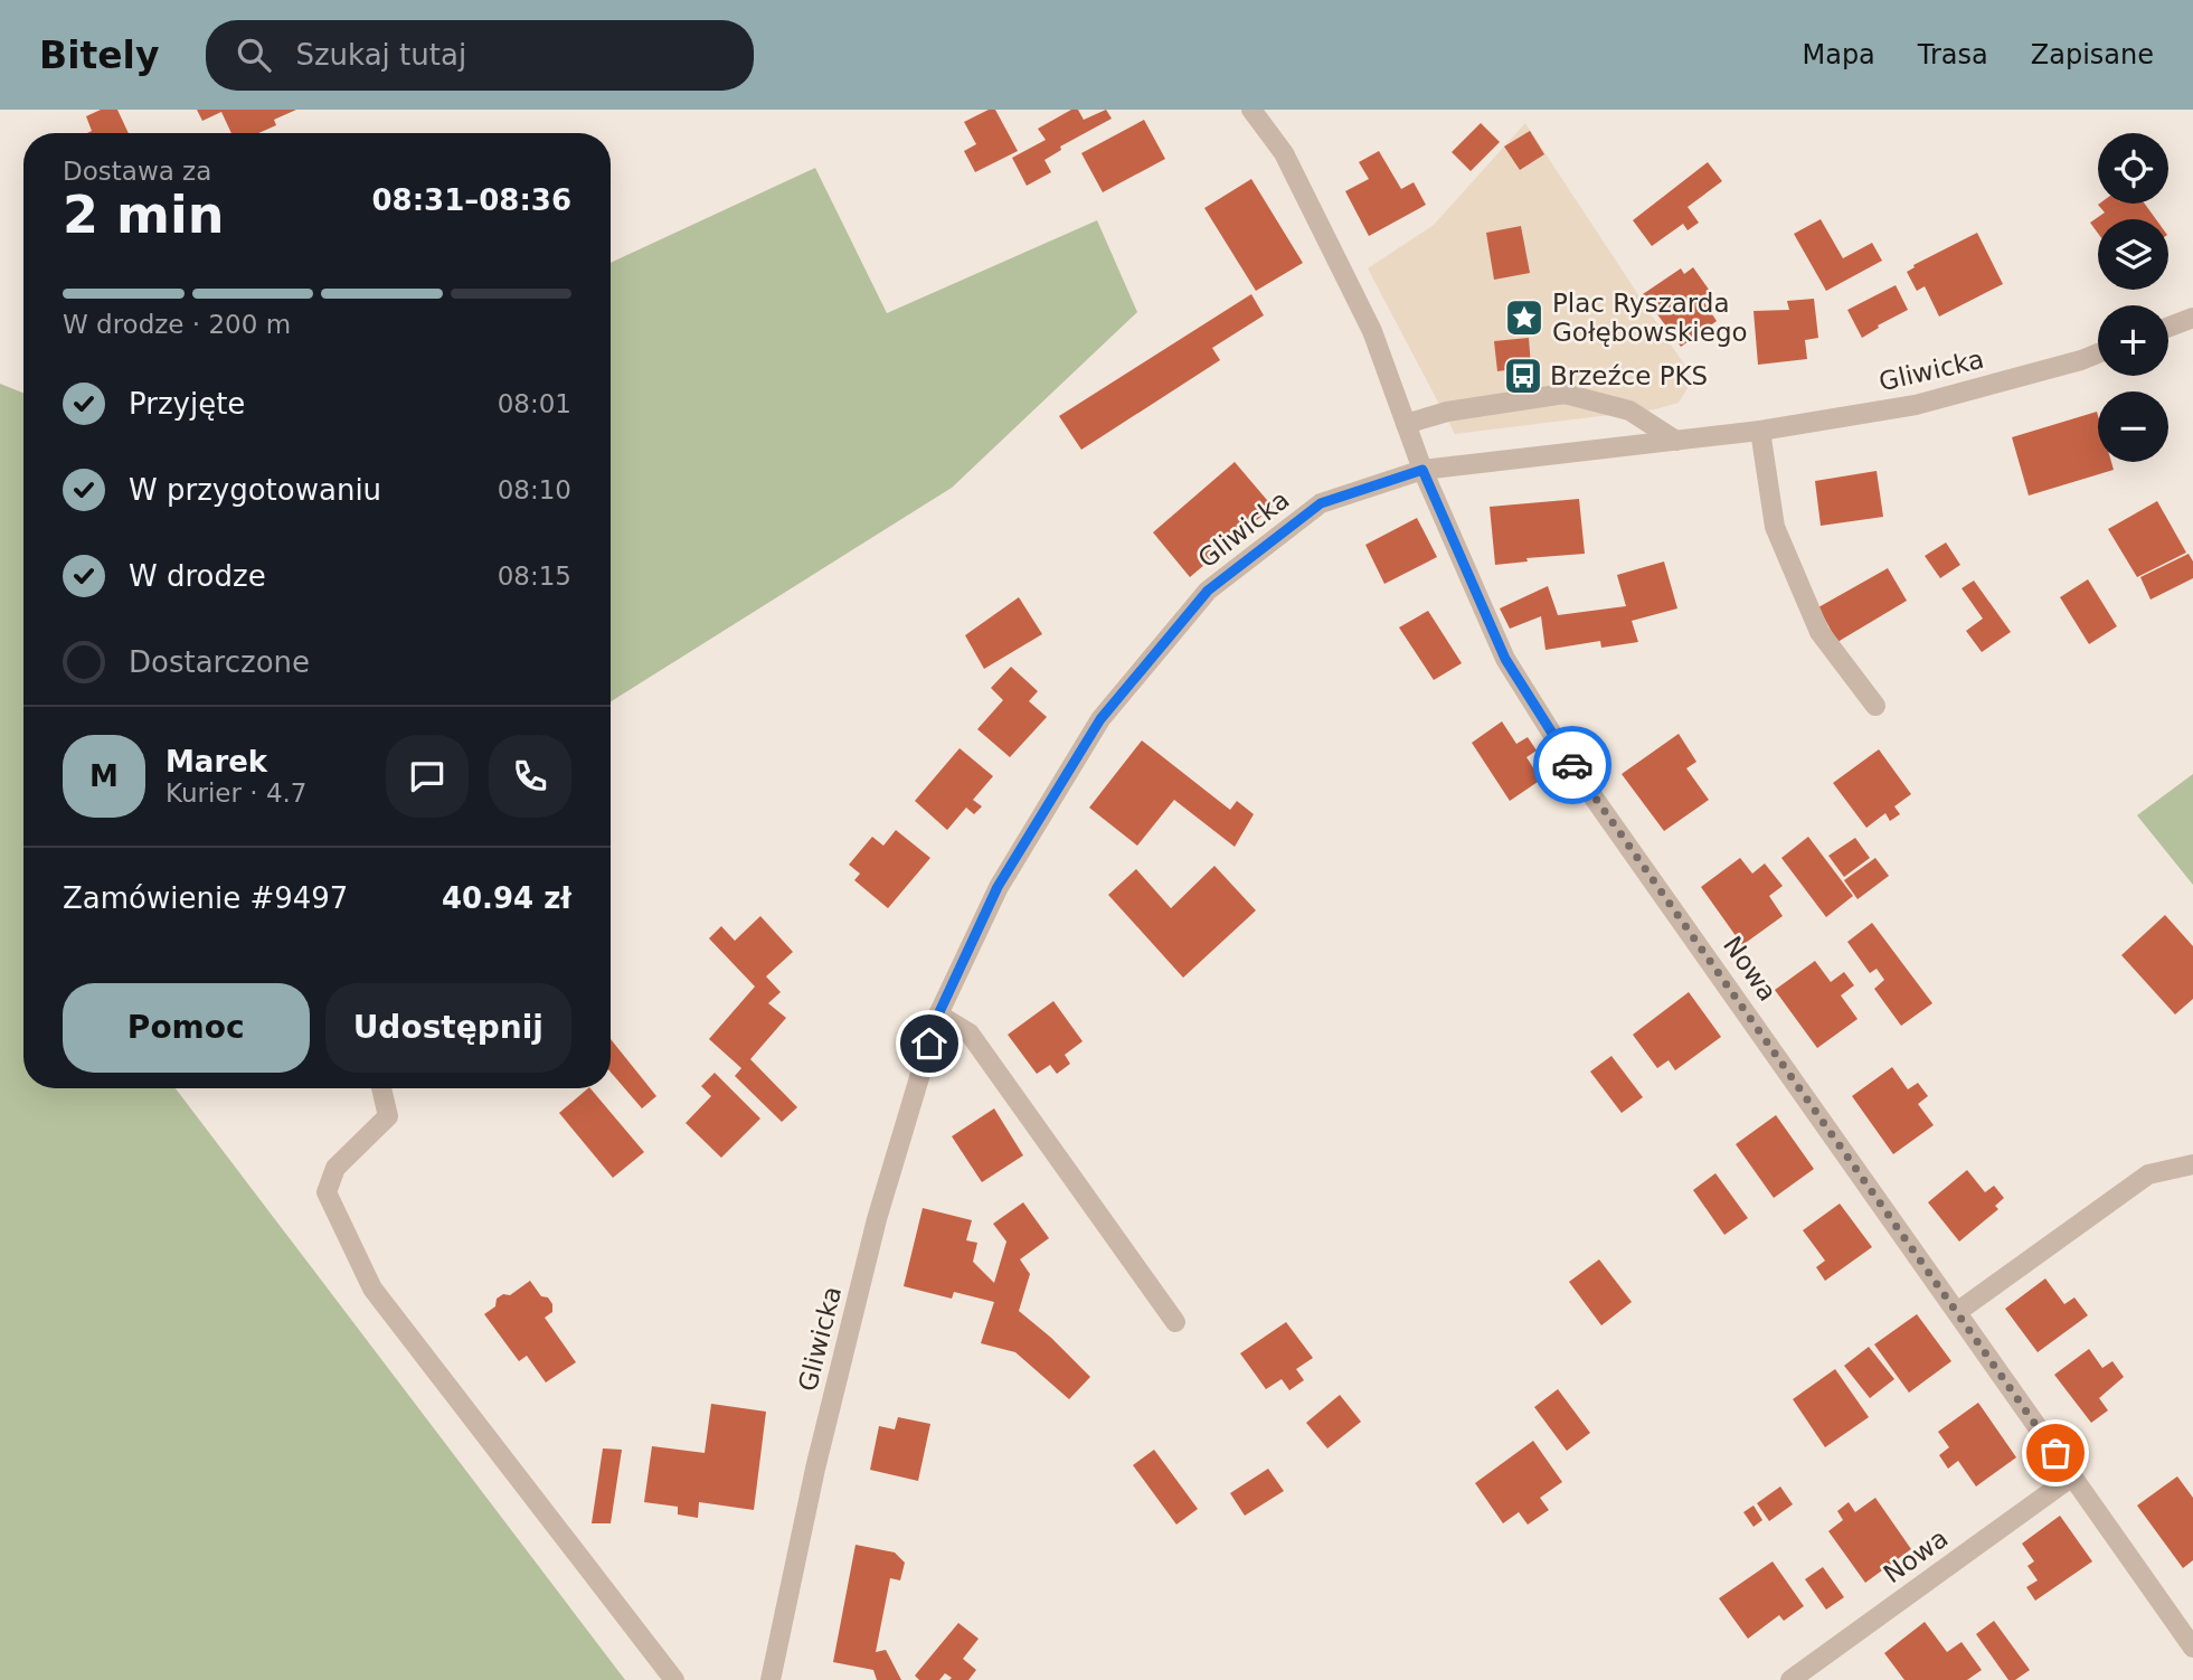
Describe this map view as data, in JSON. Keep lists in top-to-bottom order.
{
  "streets": {
    "street": ["Gliwicka", "Nowa"]
  },
  "crossings": [
    ["Gliwicka", "Nowa"]
  ],
  "places": {
    "place": ["Plac Ryszarda Gołębowskiego"],
    "bus stop": ["Brzeźce PKS"]
  },
  "page": {
    "header": "Bitely",
    "search": "Szukaj tutaj",
    "nav": ["Mapa", "Trasa", "Zapisane"],
    "map_buttons": ["+", "−"],
    "heading": ["2 min", "Dostawa za", "08:31–08:36"],
    "panel": [
      "Marek",
      "Kurier · 4.7",
      "Zamówienie #9497",
      "40.94 zł"
    ],
    "bar": "W drodze · 200 m",
    "list": [
      ["Przyjęte", "08:01"],
      ["W przygotowaniu", "08:10"],
      ["W drodze", "08:15"],
      "Dostarczone"
    ],
    "round": "M",
    "buttons": ["Pomoc", "Udostępnij"]
  }
}
